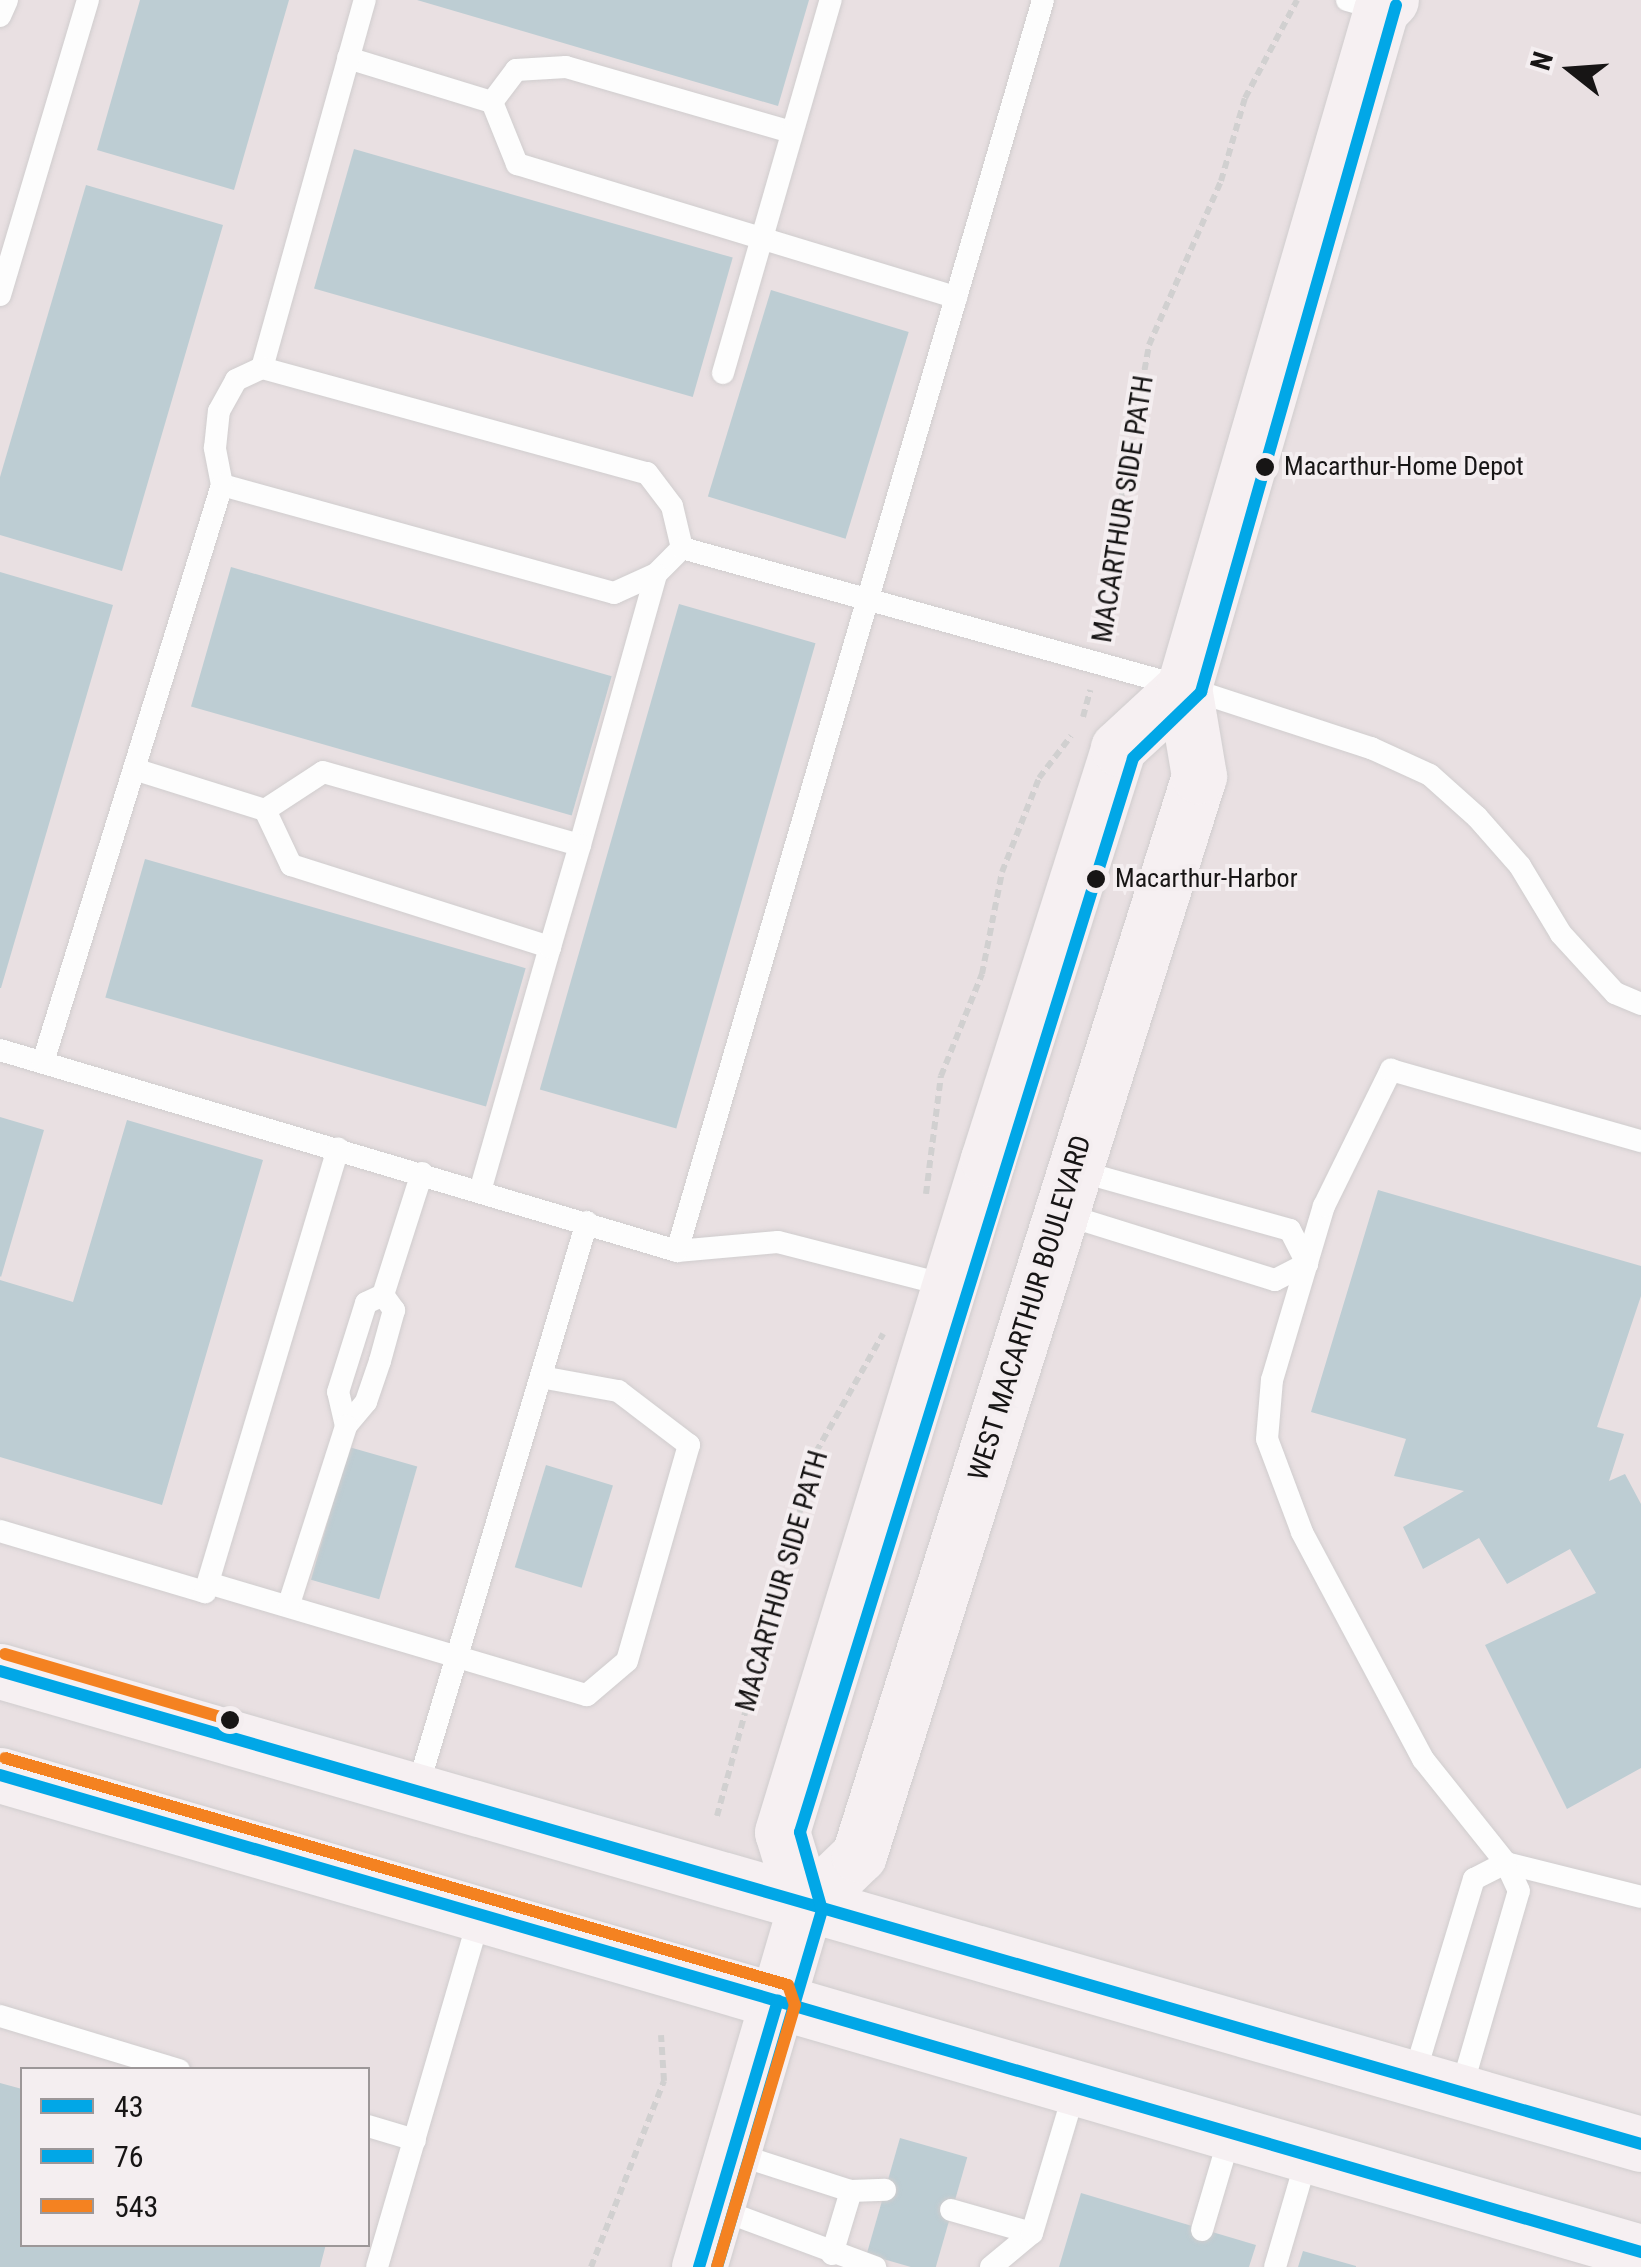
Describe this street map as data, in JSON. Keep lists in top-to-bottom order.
{
  "streets": {
    "main road": ["WEST MACARTHUR BOULEVARD"],
    "path": ["MACARTHUR SIDE PATH"]
  },
  "places": ["Macarthur-Home Depot", "Macarthur-Harbor"],
  "lines": ["transit line 76", "transit line 543", "transit line 43"],
  "legend": ["43", "76", "543"],
  "north": "left"
}
